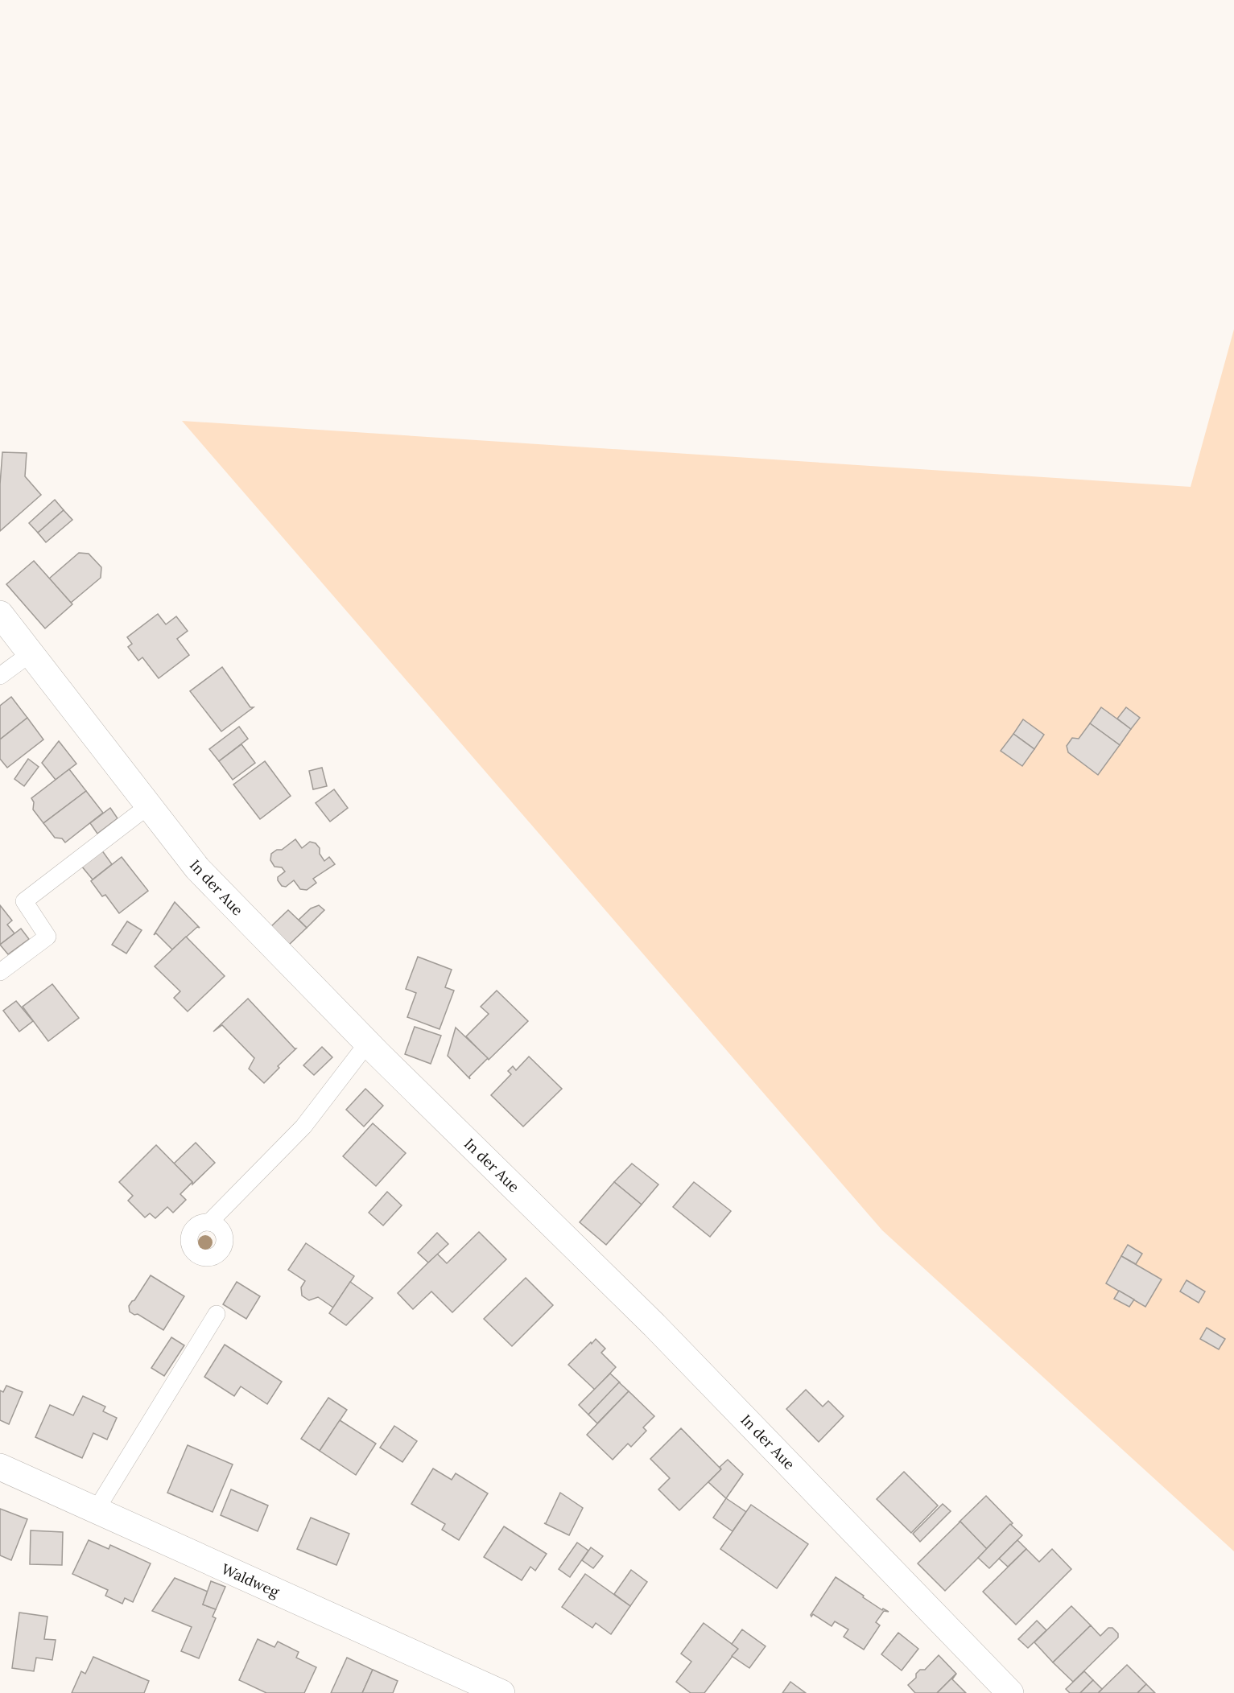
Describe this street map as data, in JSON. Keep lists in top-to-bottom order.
{
  "streets": {
    "street": ["In der Aue", "Waldweg"]
  }
}
